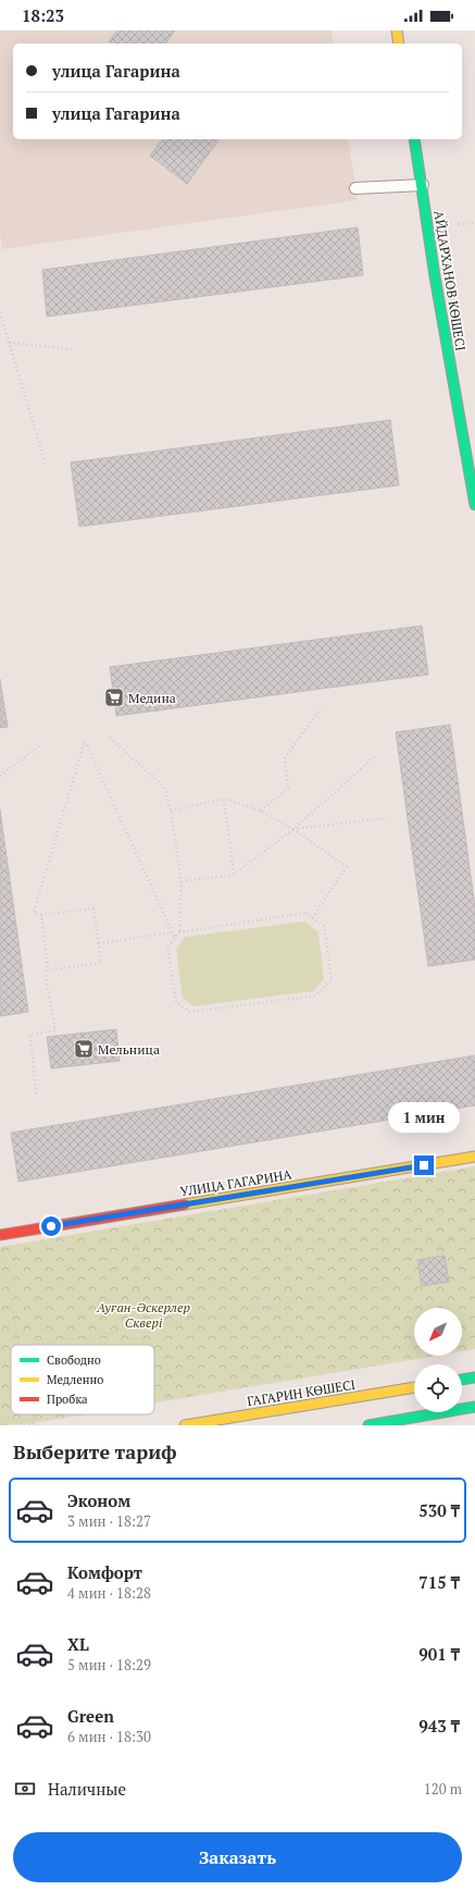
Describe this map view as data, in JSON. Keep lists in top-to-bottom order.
{
  "streets": {
    "street": ["АЙДАРХАНОВ КӨШЕСІ", "УЛИЦА ГАГАРИНА", "ГАГАРИН КӨШЕСІ"]
  },
  "parks": ["Ауған-Әскерлер Сквері"],
  "places": {
    "supermarket": ["Медина", "Мельница"]
  },
  "legend": ["Свободно", "Медленно", "Пробка"],
  "north": "bottom left",
  "page": {
    "status": "18:23",
    "banner": ["улица Гагарина", "улица Гагарина"],
    "bubble": "1 мин",
    "heading": "Выберите тариф",
    "list": [
      {
        "name": "Эконом",
        "note": "3 мин · 18:27",
        "value": "530 ₸"
      },
      {
        "name": "Комфорт",
        "note": "4 мин · 18:28",
        "value": "715 ₸"
      },
      {
        "name": "XL",
        "note": "5 мин · 18:29",
        "value": "901 ₸"
      },
      {
        "name": "Green",
        "note": "6 мин · 18:30",
        "value": "943 ₸"
      }
    ],
    "pay": ["Наличные", "120 m"],
    "buttons": "Заказать"
  }
}
